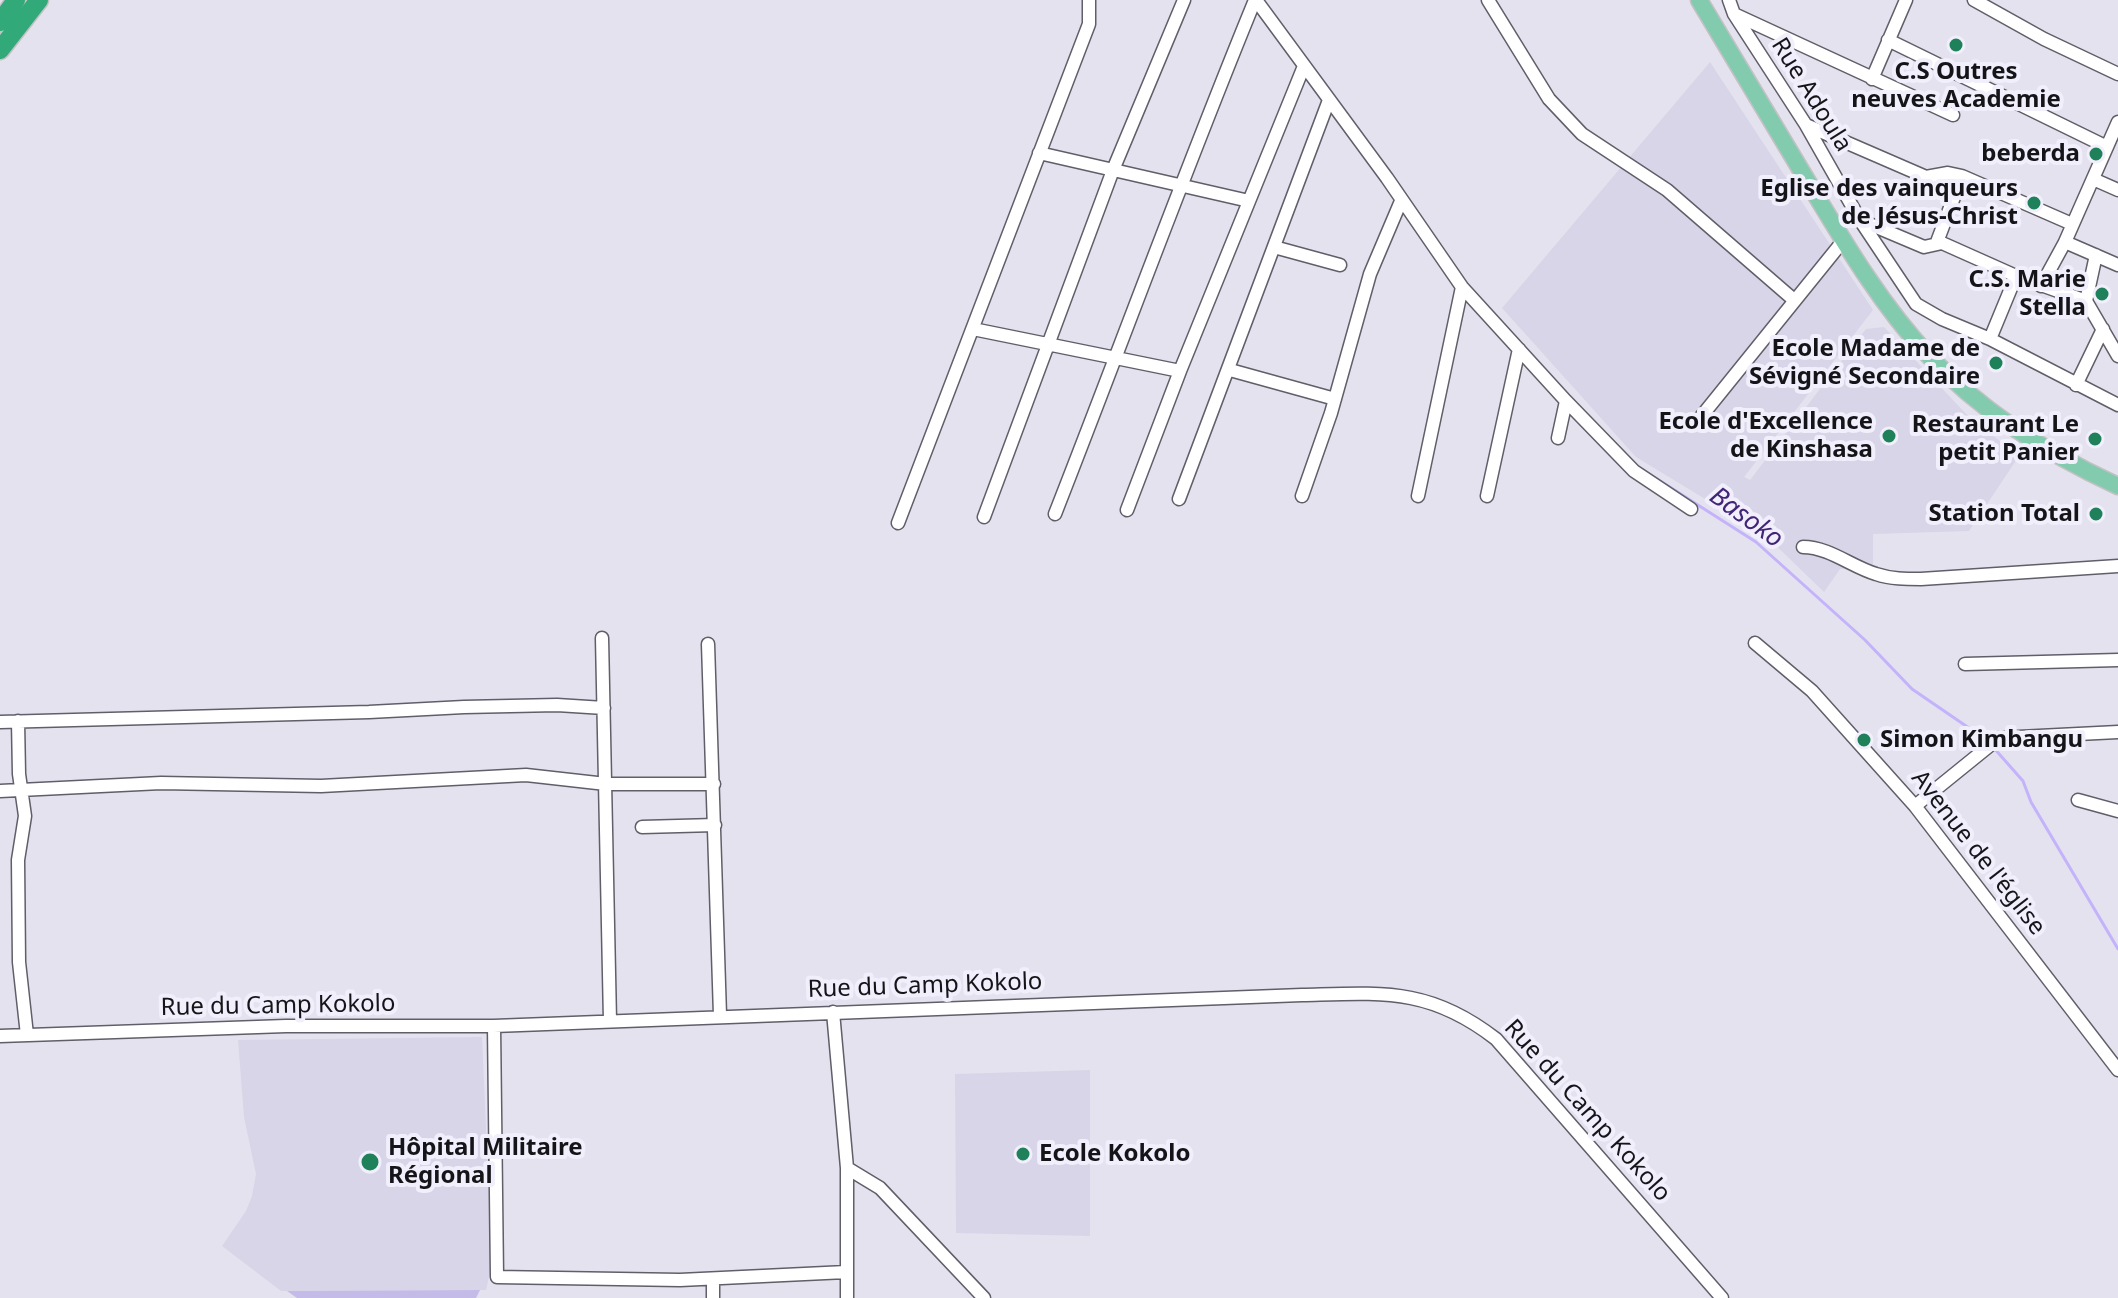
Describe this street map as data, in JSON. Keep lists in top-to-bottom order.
{
  "streets": {
    "street": ["Rue Adoula", "Avenue de l'église", "Rue du Camp Kokolo"]
  },
  "water": ["Basoko"],
  "places": [
    "C.S Outres neuves Academie",
    "beberda",
    "Eglise des vainqueurs de Jésus-Christ",
    "C.S. Marie Stella",
    "Ecole Madame de Sévigné Secondaire",
    "Ecole d'Excellence de Kinshasa",
    "Restaurant Le petit Panier",
    "Station Total",
    "Simon Kimbangu",
    "Ecole Kokolo",
    "Hôpital Militaire Régional"
  ]
}
